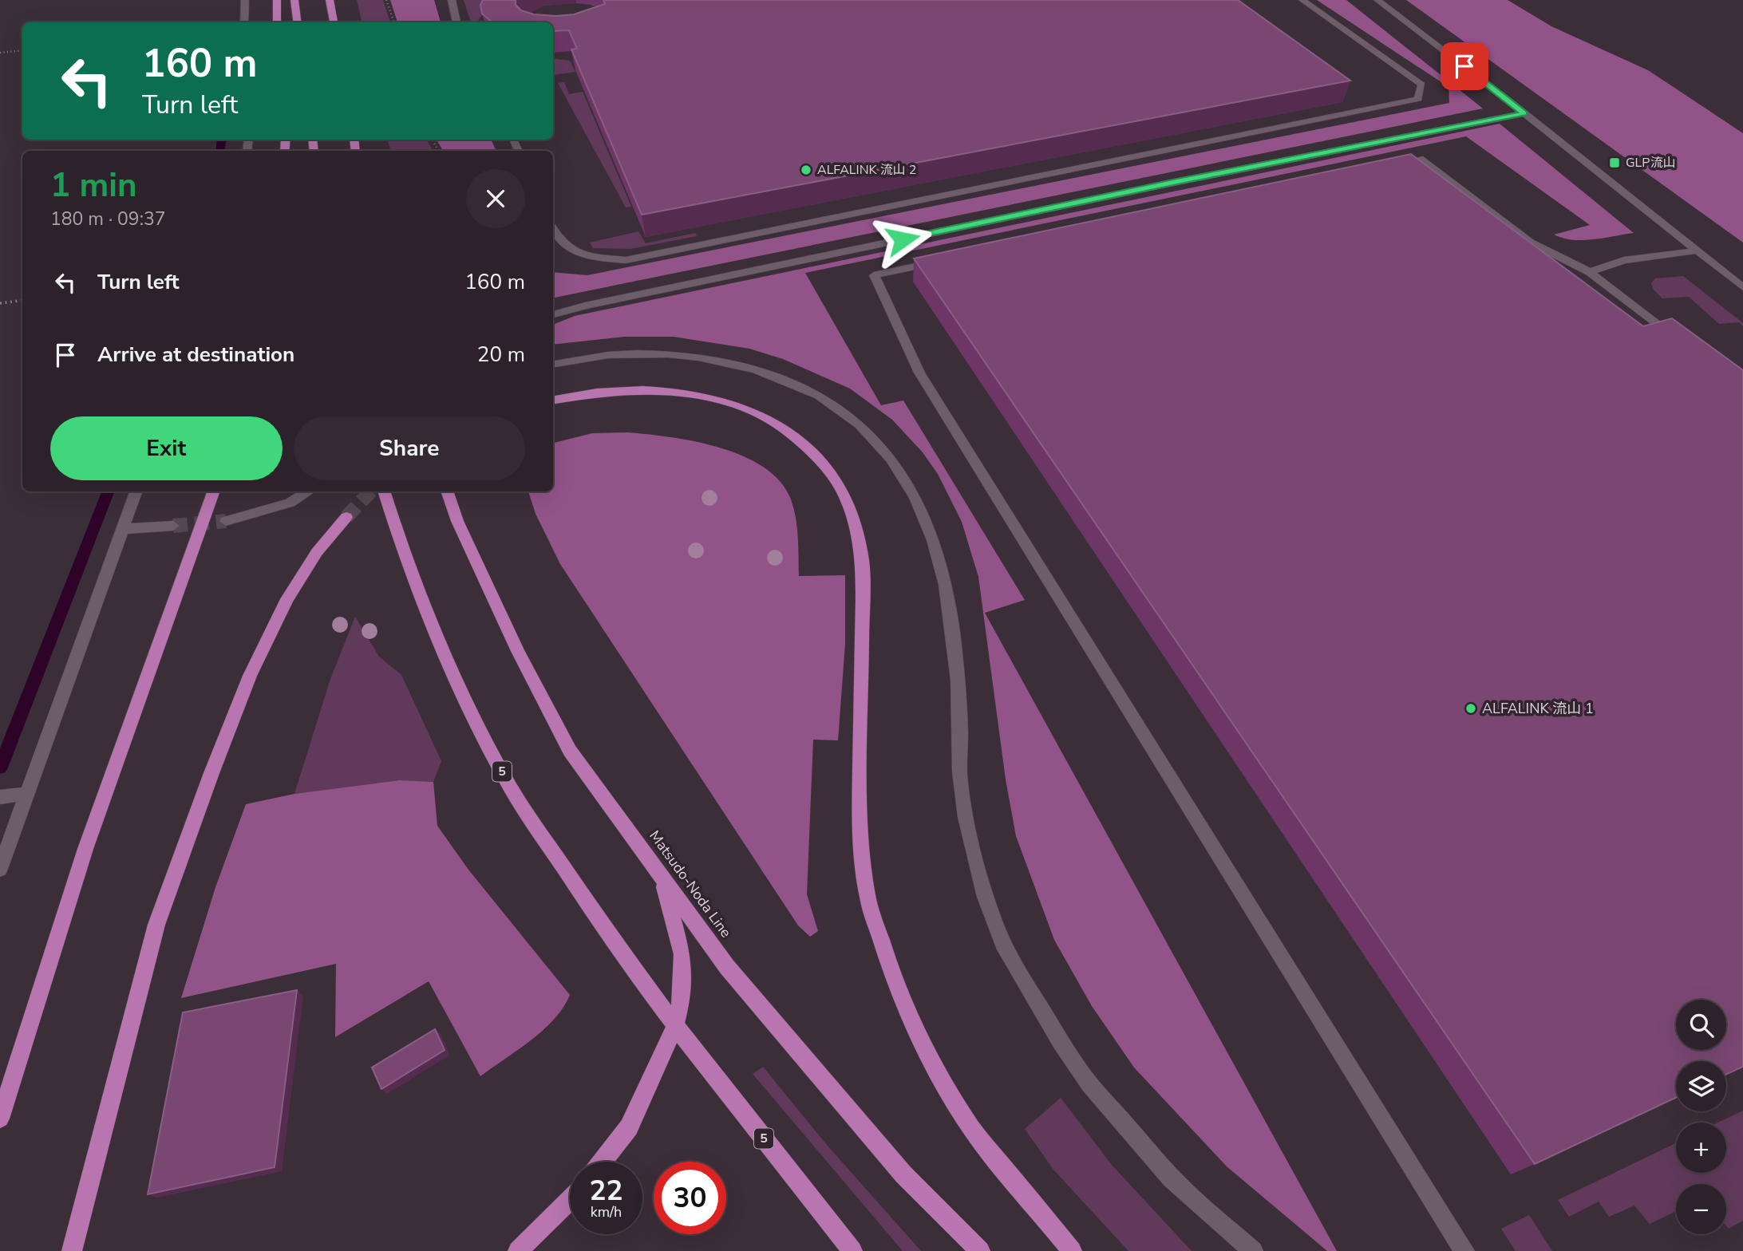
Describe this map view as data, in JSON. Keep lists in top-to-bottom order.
{
  "streets": {
    "main road": ["5", "Matsudo-Noda Line"]
  },
  "places": {
    "transit": ["GLP流山"],
    "other": ["ALFALINK 流山 2", "ALFALINK 流山 1"]
  },
  "page": {
    "turn": ["160 m", "Turn left"],
    "heading": ["1 min", "180 m · 09:37"],
    "list": [
      {
        "name": "Turn left",
        "value": "160 m"
      },
      {
        "name": "Arrive at destination",
        "value": "20 m"
      }
    ],
    "buttons": ["Exit", "Share"],
    "map_buttons": ["+", "−"],
    "speed": "22 km/h",
    "limit": "30"
  }
}
